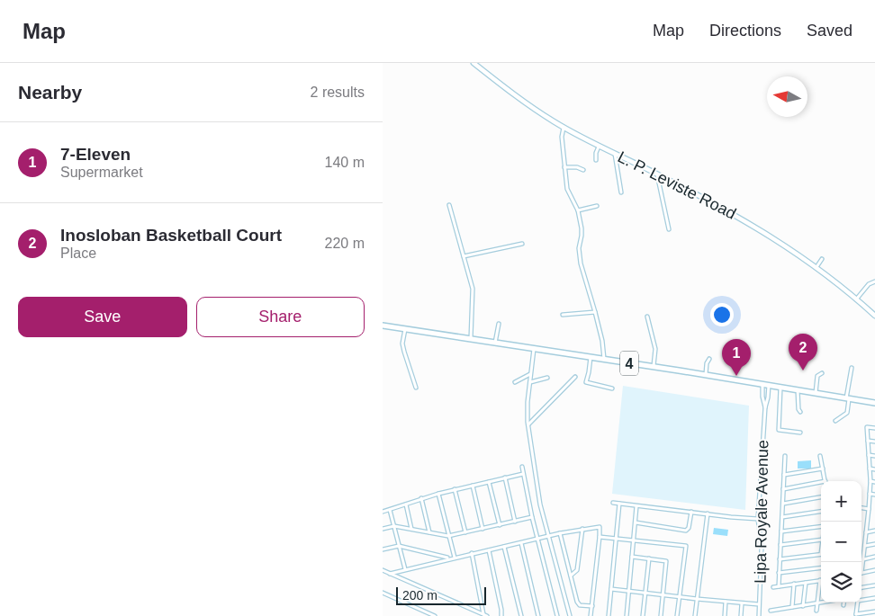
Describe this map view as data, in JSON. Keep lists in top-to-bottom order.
{
  "streets": {
    "highway": ["4"],
    "main road": ["L. P. Leviste Road"],
    "street": ["Lipa Royale Avenue"]
  },
  "crossings": [
    ["4", "Lipa Royale Avenue"]
  ],
  "scale_bar": "200 m",
  "north": "left",
  "page": {
    "header": "Map",
    "nav": ["Map", "Directions", "Saved"],
    "heading": ["Nearby", "2 results"],
    "list": [
      {
        "mark": "1",
        "name": "7-Eleven",
        "note": "Supermarket",
        "value": "140 m"
      },
      {
        "mark": "2",
        "name": "Inosloban Basketball Court",
        "note": "Place",
        "value": "220 m"
      }
    ],
    "buttons": ["Save", "Share"],
    "pins": ["2", "1"],
    "map_buttons": ["+", "−"],
    "scale": "200 m"
  }
}
